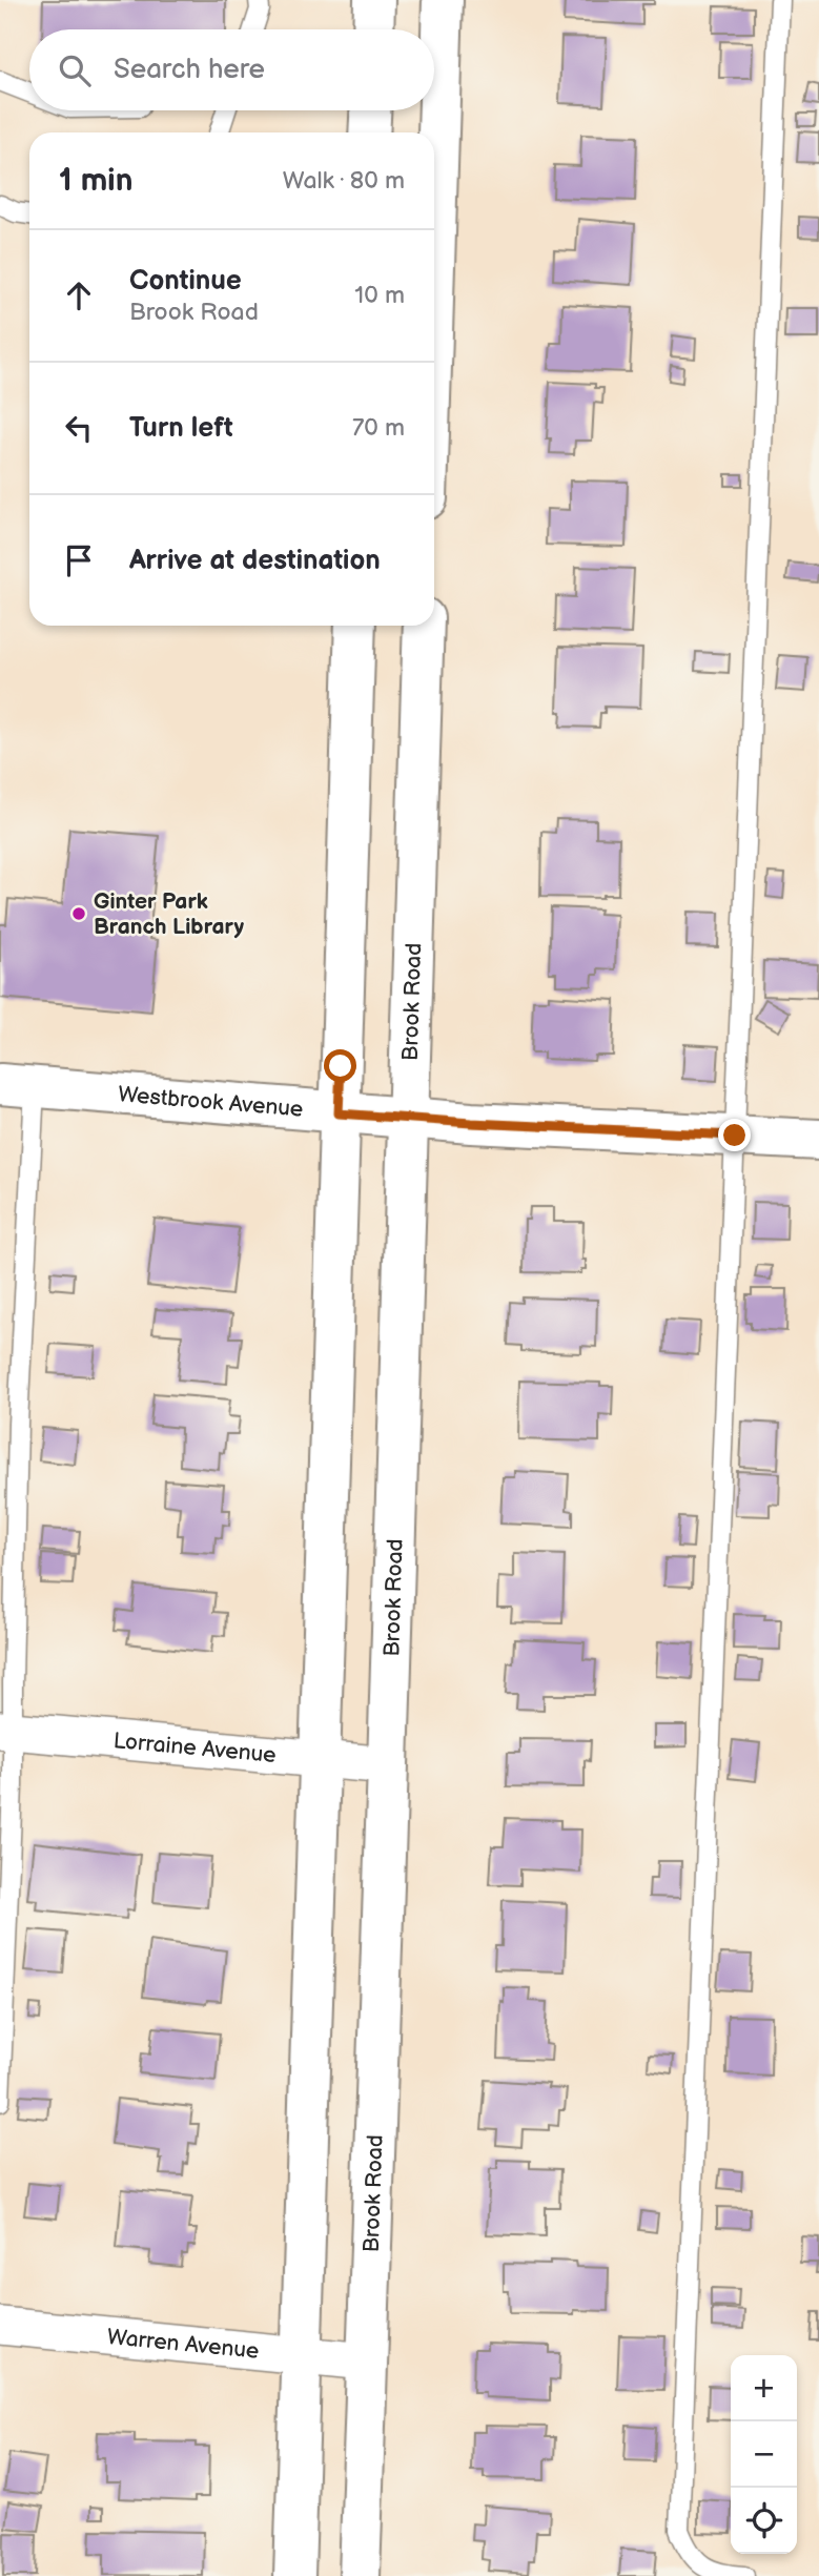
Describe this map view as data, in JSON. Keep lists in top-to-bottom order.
{
  "streets": {
    "main road": ["Brook Road", "Westbrook Avenue"],
    "street": ["Lorraine Avenue", "Warren Avenue"]
  },
  "crossings": [
    ["Brook Road", "Westbrook Avenue"],
    ["Brook Road", "Lorraine Avenue"],
    ["Brook Road", "Warren Avenue"]
  ],
  "places": ["Ginter Park Branch Library"],
  "page": {
    "search": "Search here",
    "heading": ["1 min", "Walk · 80 m"],
    "list": [
      ["Continue", "Brook Road", "10 m"],
      ["Turn left", "70 m"],
      "Arrive at destination"
    ],
    "map_buttons": ["+", "−"]
  }
}
